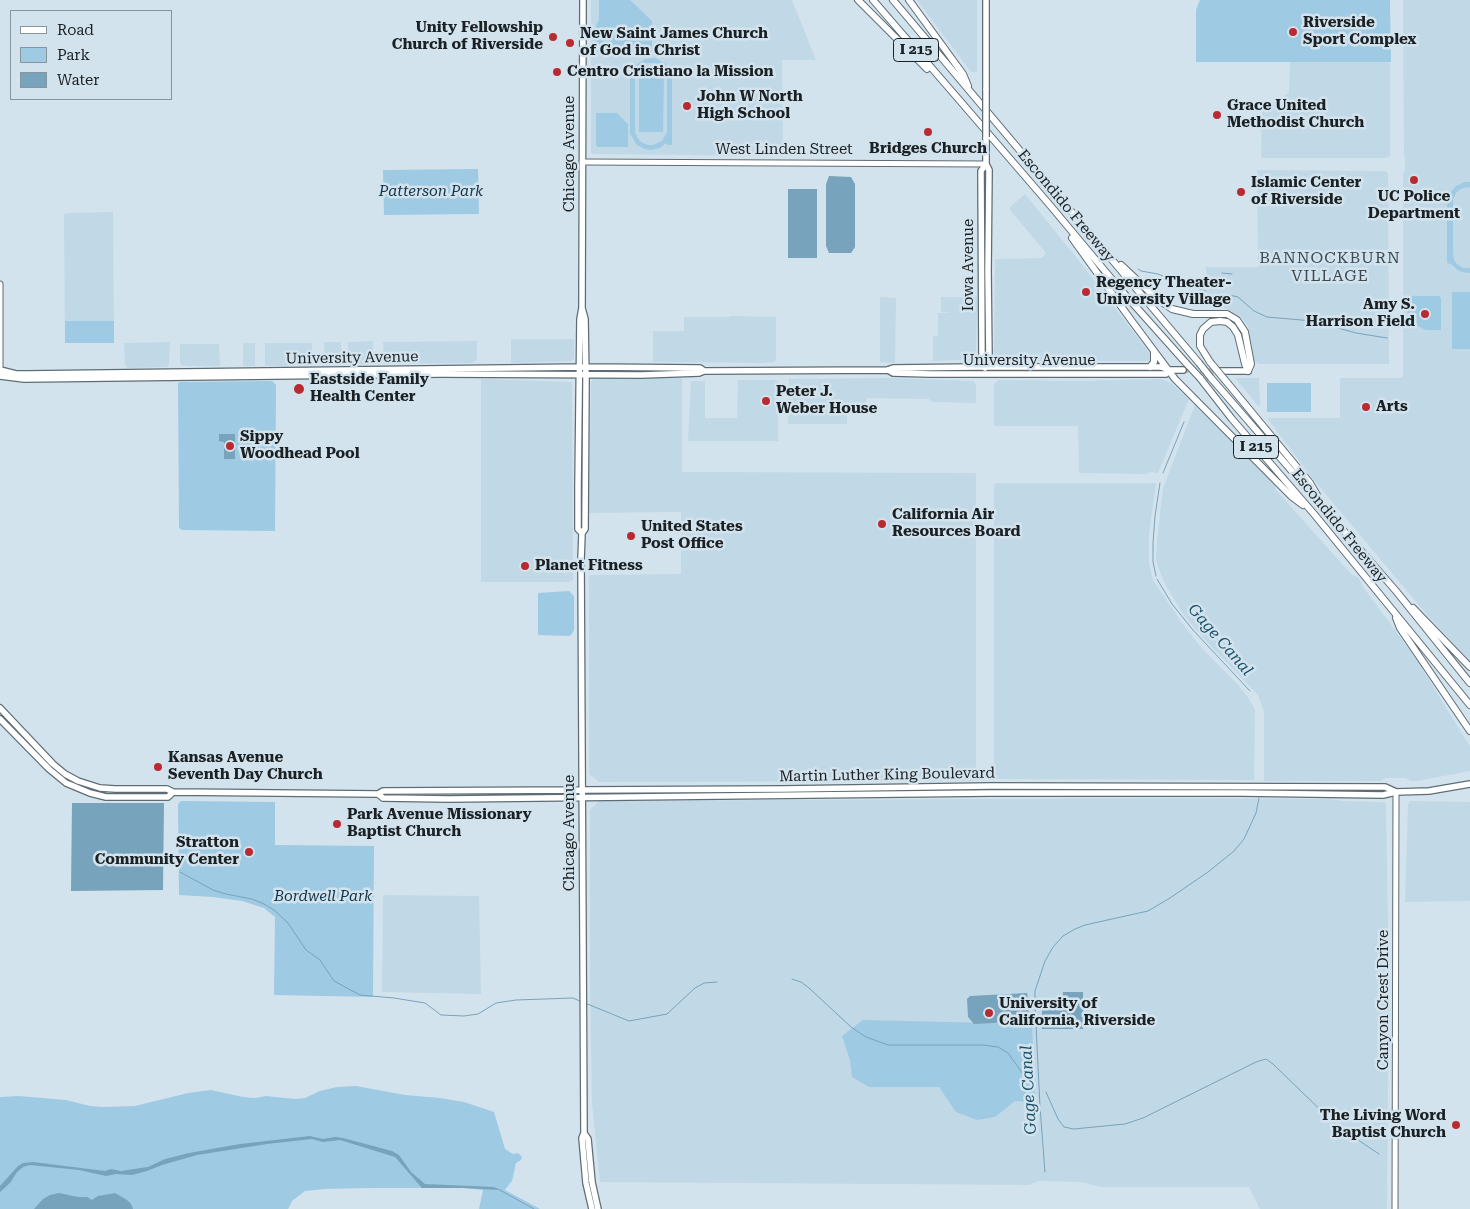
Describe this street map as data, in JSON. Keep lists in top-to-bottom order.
{
  "streets": {
    "highway": ["I 215", "Escondido Freeway"],
    "main road": [
      "West Linden Street",
      "Chicago Avenue",
      "Iowa Avenue",
      "University Avenue",
      "Martin Luther King Boulevard",
      "Canyon Crest Drive"
    ]
  },
  "crossings": [
    ["West Linden Street", "Chicago Avenue"],
    ["West Linden Street", "Iowa Avenue"],
    ["Chicago Avenue", "University Avenue"],
    ["Chicago Avenue", "Martin Luther King Boulevard"],
    ["Iowa Avenue", "University Avenue"],
    ["Martin Luther King Boulevard", "Canyon Crest Drive"]
  ],
  "districts": ["BANNOCKBURN VILLAGE"],
  "water": ["Gage Canal"],
  "parks": ["Patterson Park", "Bordwell Park"],
  "places": [
    "Riverside Sport Complex",
    "Unity Fellowship Church of Riverside",
    "New Saint James Church of God in Christ",
    "Centro Cristiano la Mission",
    "John W North High School",
    "Grace United Methodist Church",
    "Bridges Church",
    "UC Police Department",
    "Islamic Center of Riverside",
    "Regency Theater- University Village",
    "Amy S. Harrison Field",
    "Eastside Family Health Center",
    "Peter J. Weber House",
    "Arts",
    "Sippy Woodhead Pool",
    "California Air Resources Board",
    "United States Post Office",
    "Planet Fitness",
    "Kansas Avenue Seventh Day Church",
    "Park Avenue Missionary Baptist Church",
    "Stratton Community Center",
    "University of California, Riverside",
    "The Living Word Baptist Church"
  ],
  "legend": ["Road", "Park", "Water"]
}
